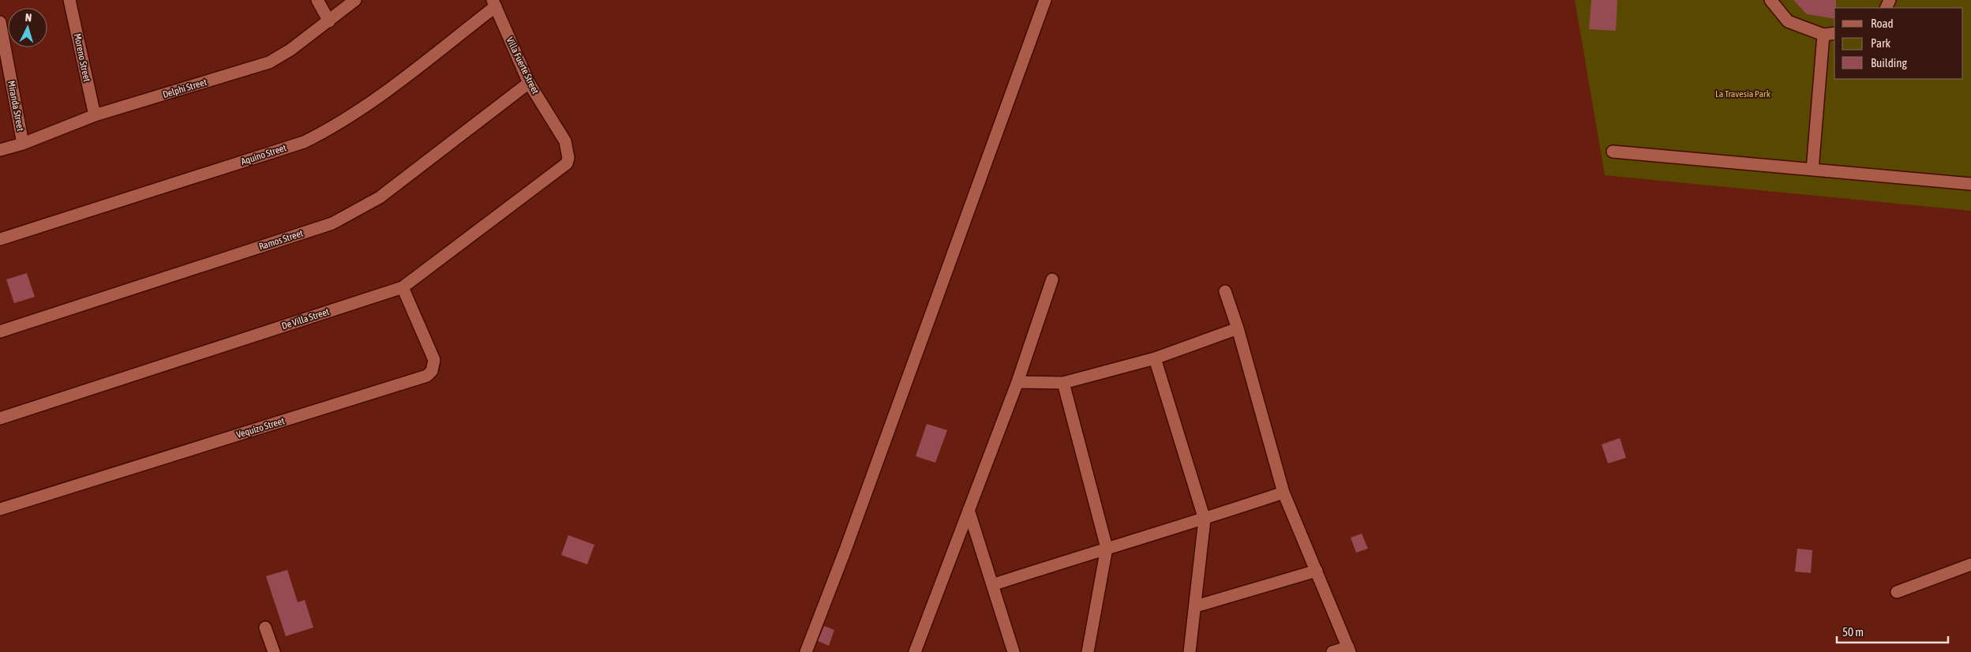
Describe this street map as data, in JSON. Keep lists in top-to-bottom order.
{
  "streets": {
    "street": [
      "Moreno Street",
      "Villa Fuerte Street",
      "Delphi Street",
      "Miranda Street",
      "Aquino Street",
      "Ramos Street",
      "De Villa Street",
      "Vequizo Street"
    ]
  },
  "crossings": [
    ["Moreno Street", "Delphi Street"],
    ["Villa Fuerte Street", "Aquino Street"],
    ["Villa Fuerte Street", "Ramos Street"],
    ["Villa Fuerte Street", "De Villa Street"],
    ["Delphi Street", "Miranda Street"],
    ["De Villa Street", "Vequizo Street"]
  ],
  "parks": ["La Travesia Park"],
  "legend": ["Road", "Park", "Building"],
  "scale_bar": "50 m",
  "north": "top"
}
